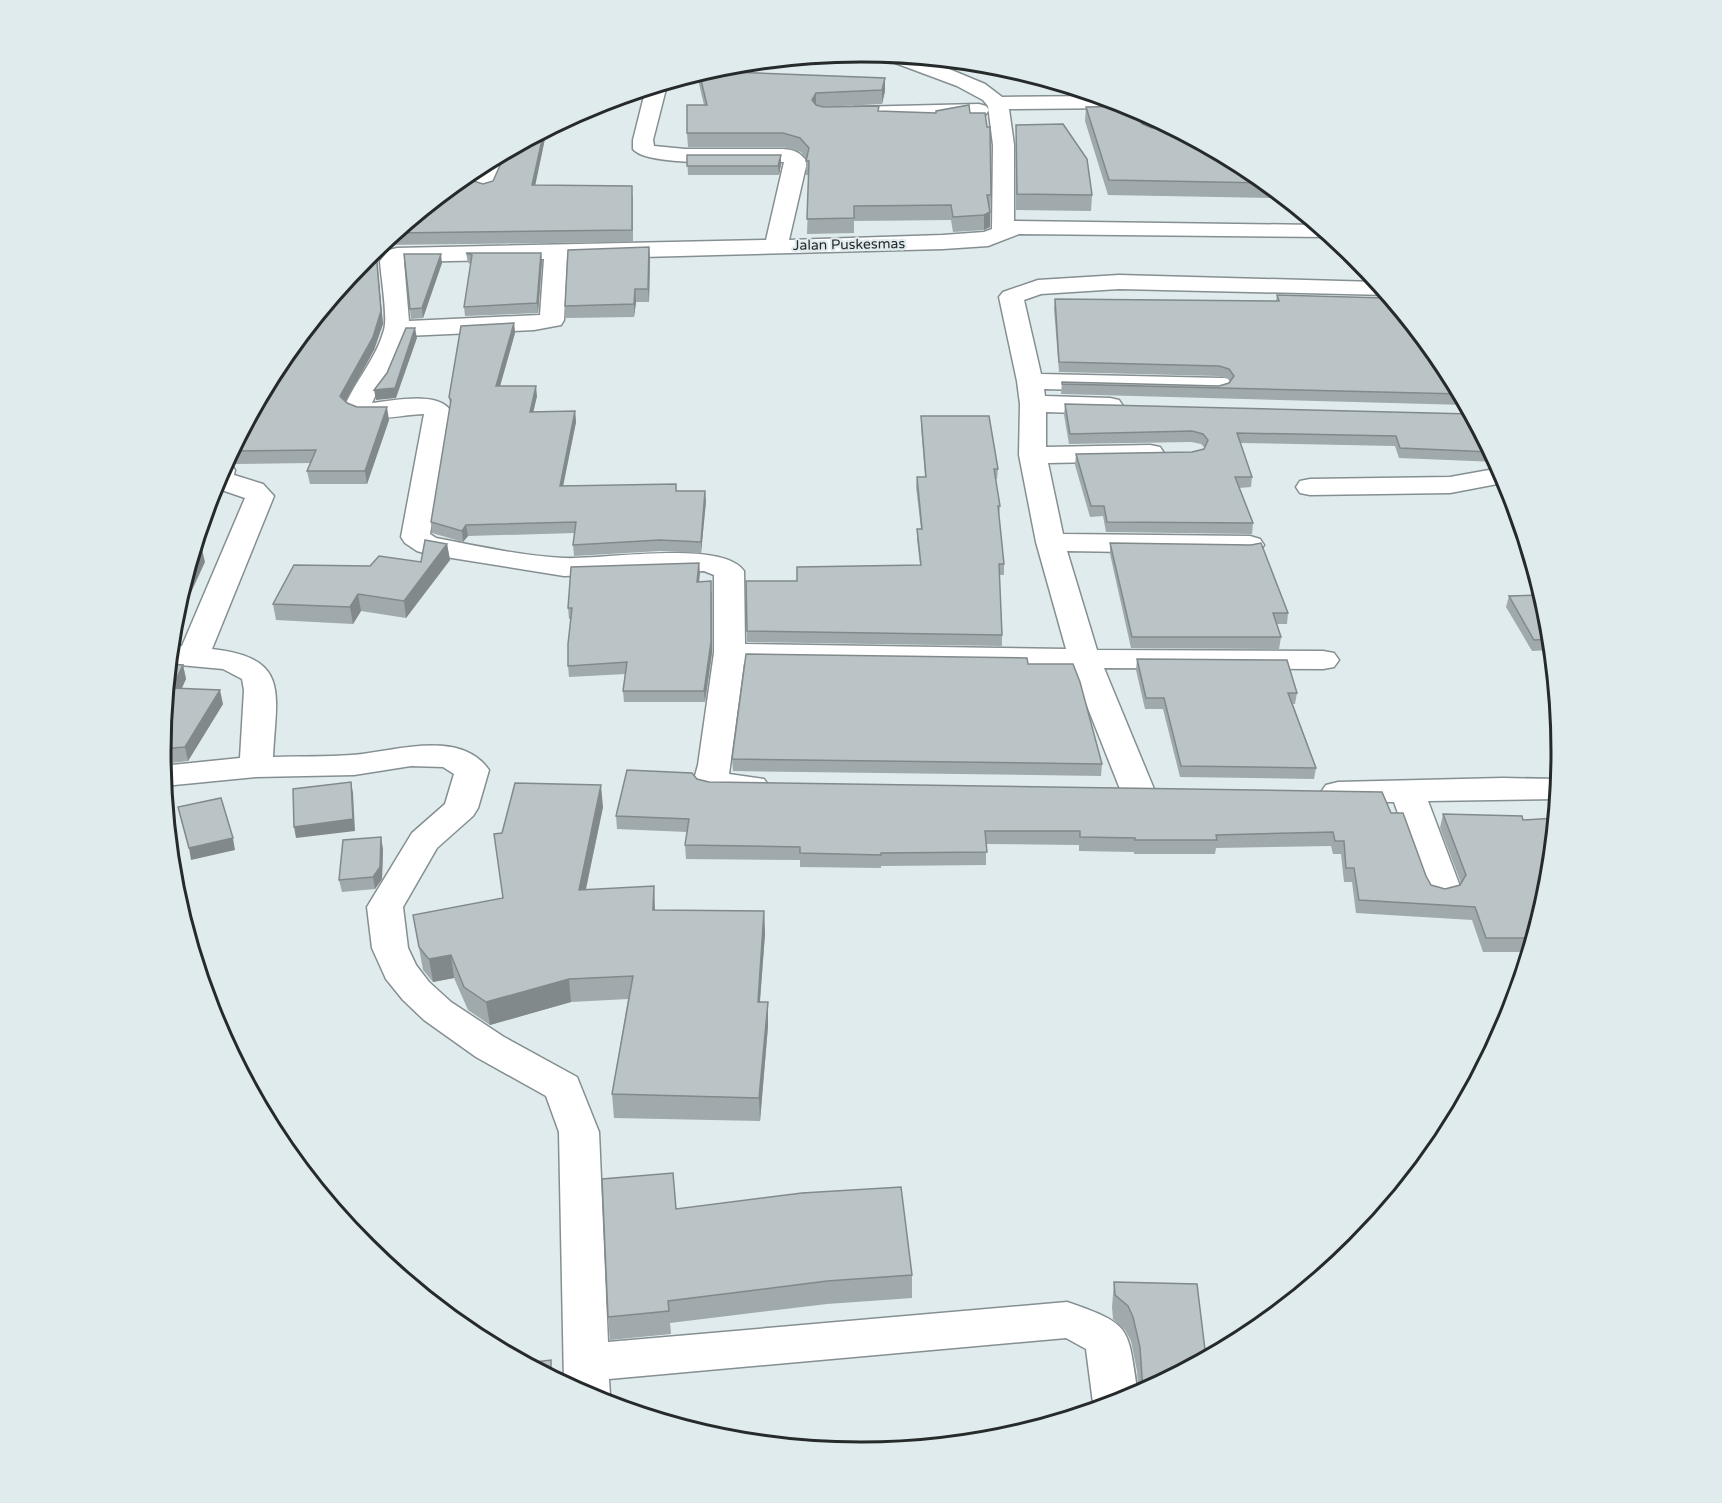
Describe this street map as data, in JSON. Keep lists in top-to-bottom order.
{
  "streets": {
    "street": ["Jalan Puskesmas"]
  }
}
